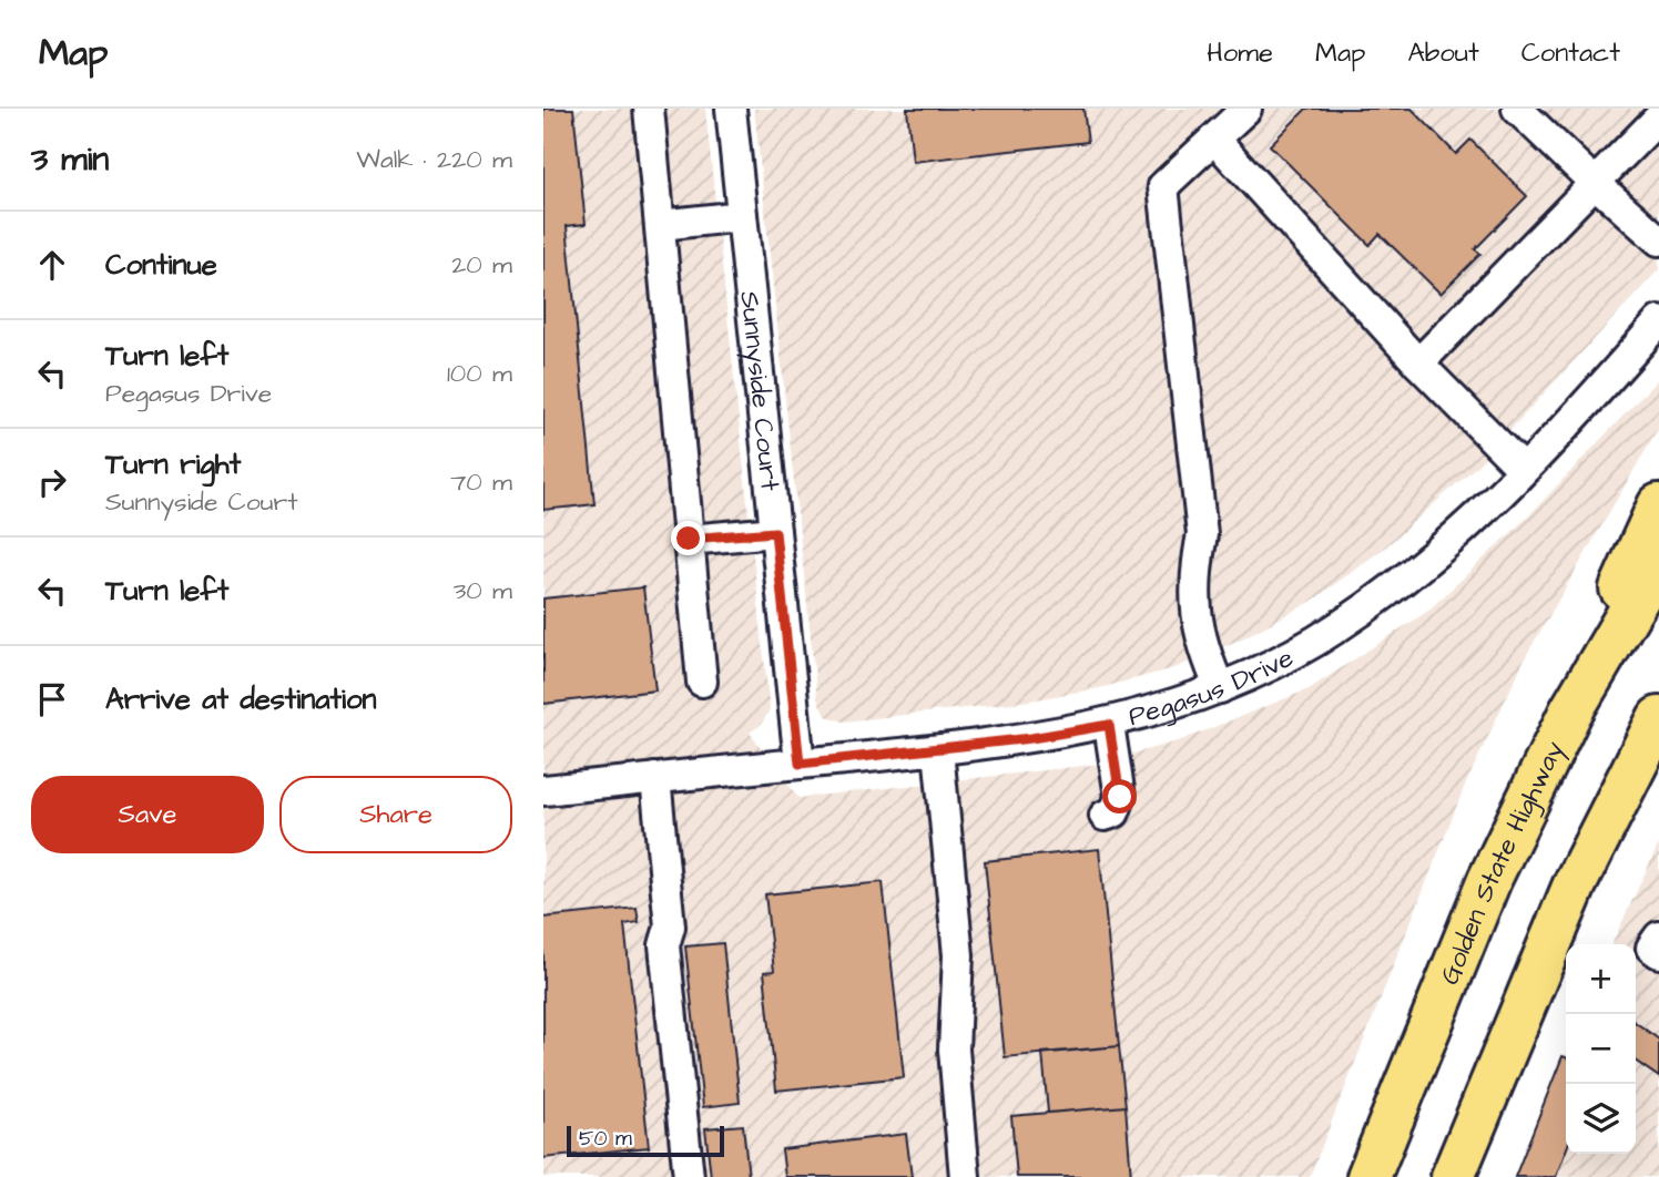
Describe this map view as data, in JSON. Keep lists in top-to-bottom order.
{
  "streets": {
    "highway": ["Golden State Highway"],
    "street": ["Sunnyside Court", "Pegasus Drive"]
  },
  "crossings": [
    ["Sunnyside Court", "Pegasus Drive"]
  ],
  "scale_bar": "50 m",
  "page": {
    "header": "Map",
    "nav": [
      "Home",
      "Map",
      "About",
      "Contact"
    ],
    "heading": ["3 min", "Walk · 220 m"],
    "list": [
      ["Continue", "20 m"],
      ["Turn left", "Pegasus Drive", "100 m"],
      ["Turn right", "Sunnyside Court", "70 m"],
      ["Turn left", "30 m"],
      "Arrive at destination"
    ],
    "buttons": ["Save", "Share"],
    "map_buttons": ["+", "−"],
    "scale": "50 m"
  }
}
